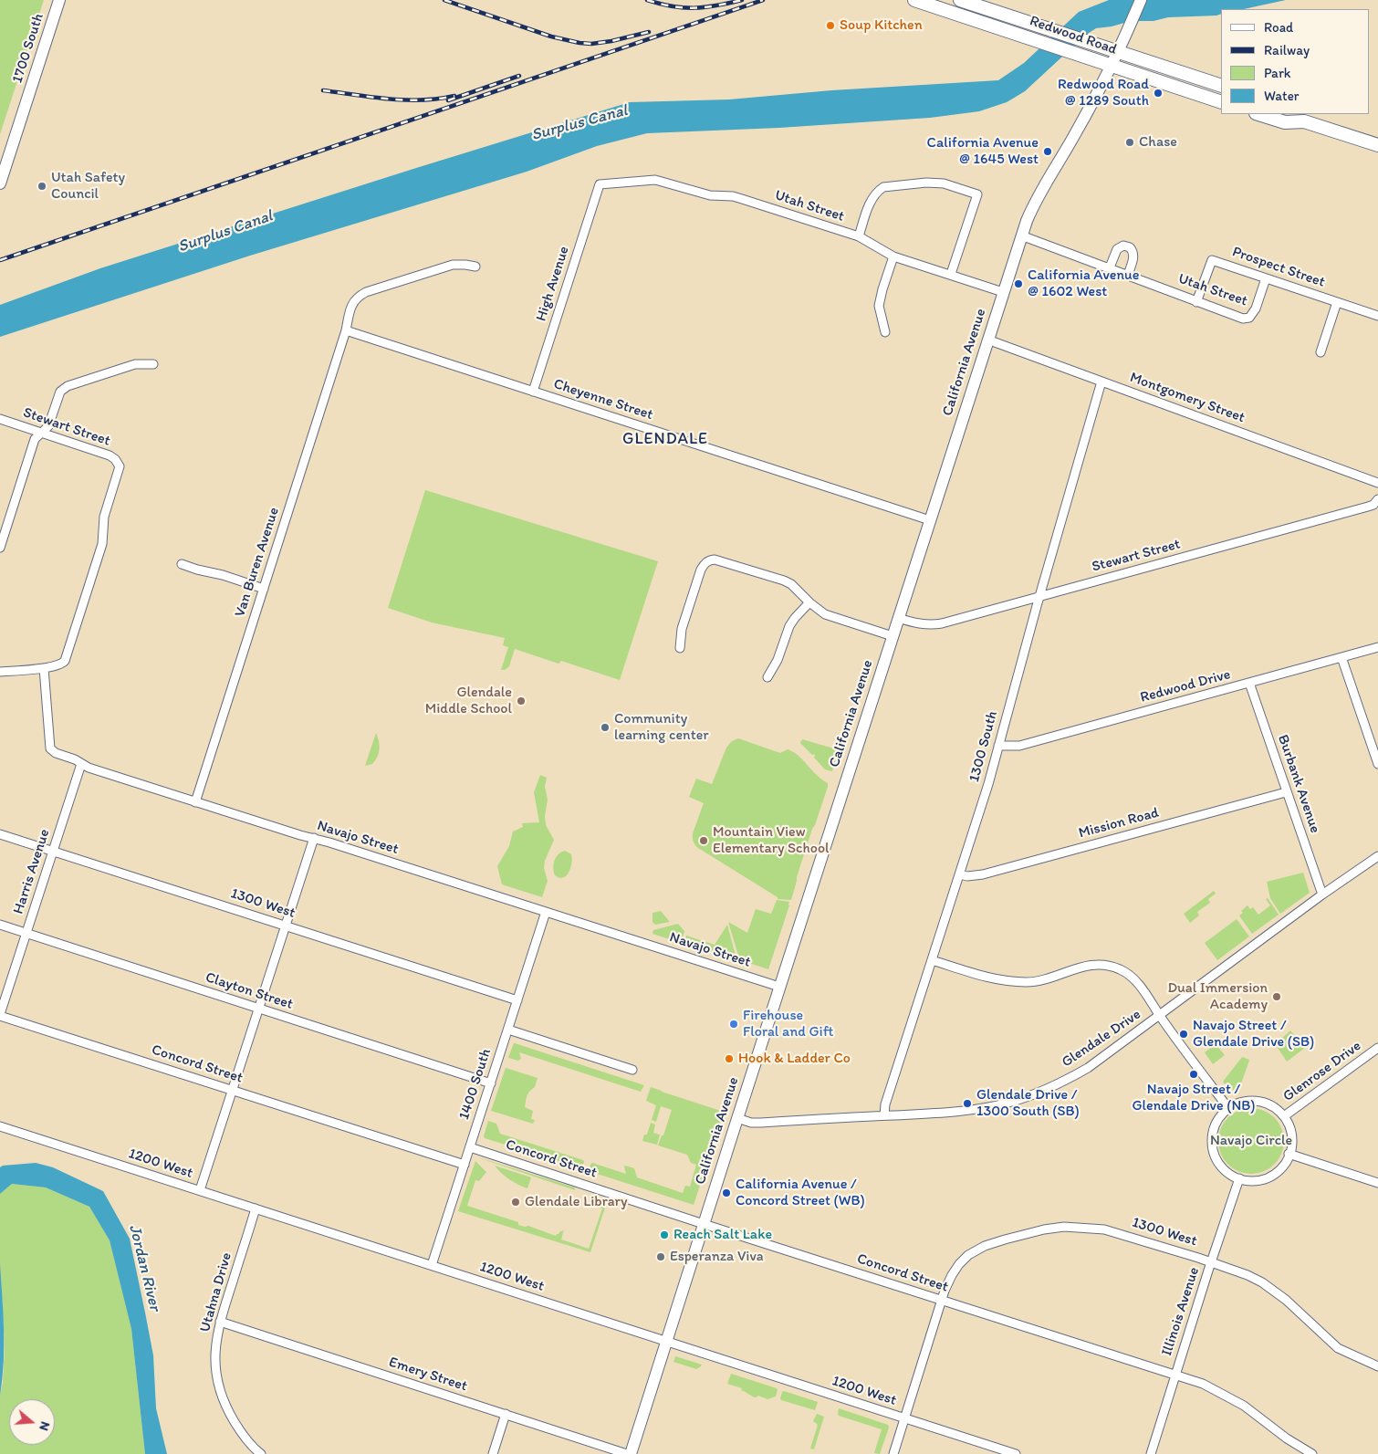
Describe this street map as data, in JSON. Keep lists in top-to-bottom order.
{
  "streets": {
    "main road": ["Redwood Road", "1700 South", "California Avenue"],
    "street": [
      "Utah Street",
      "Prospect Street",
      "High Avenue",
      "Montgomery Street",
      "Cheyenne Street",
      "Stewart Street",
      "Van Buren Avenue",
      "Redwood Drive",
      "1300 South",
      "Burbank Avenue",
      "Mission Road",
      "Navajo Street",
      "Harris Avenue",
      "1300 West",
      "Clayton Street",
      "Glendale Drive",
      "Concord Street",
      "Glenrose Drive",
      "1400 South",
      "1200 West",
      "Utahna Drive",
      "Illinois Avenue",
      "Emery Street"
    ]
  },
  "crossings": [
    ["Redwood Road", "California Avenue"],
    ["Utah Street", "Prospect Street"],
    ["Utah Street", "High Avenue"],
    ["Utah Street", "California Avenue"],
    ["High Avenue", "Cheyenne Street"],
    ["California Avenue", "Montgomery Street"],
    ["California Avenue", "Cheyenne Street"],
    ["California Avenue", "Stewart Street"],
    ["California Avenue", "Navajo Street"],
    ["California Avenue", "Glendale Drive"],
    ["California Avenue", "Concord Street"],
    ["California Avenue", "1200 West"],
    ["California Avenue", "Emery Street"],
    ["Montgomery Street", "1300 South"],
    ["Cheyenne Street", "Van Buren Avenue"],
    ["Stewart Street", "1300 South"],
    ["Stewart Street", "Navajo Street"],
    ["Van Buren Avenue", "Navajo Street"],
    ["Redwood Drive", "1300 South"],
    ["Redwood Drive", "Burbank Avenue"],
    ["1300 South", "Mission Road"],
    ["1300 South", "Glendale Drive"],
    ["Burbank Avenue", "Mission Road"],
    ["Burbank Avenue", "Glendale Drive"],
    ["Navajo Street", "Harris Avenue"],
    ["Navajo Street", "1400 South"],
    ["Harris Avenue", "1300 West"],
    ["Harris Avenue", "Clayton Street"],
    ["Harris Avenue", "Concord Street"],
    ["1300 West", "Concord Street"],
    ["1300 West", "1400 South"],
    ["1300 West", "1200 West"],
    ["1300 West", "Illinois Avenue"],
    ["Clayton Street", "1400 South"],
    ["Concord Street", "1400 South"],
    ["Concord Street", "Illinois Avenue"],
    ["Glenrose Drive", "Illinois Avenue"],
    ["1400 South", "1200 West"],
    ["1200 West", "Utahna Drive"],
    ["Utahna Drive", "Emery Street"]
  ],
  "districts": ["GLENDALE"],
  "water": ["Surplus Canal", "Jordan River"],
  "parks": ["Navajo Circle"],
  "places": [
    "Soup Kitchen",
    "Redwood Road @ 1289 South",
    "Chase",
    "California Avenue @ 1645 West",
    "Utah Safety Council",
    "California Avenue @ 1602 West",
    "Glendale Middle School",
    "Community learning center",
    "Mountain View Elementary School",
    "Dual Immersion Academy",
    "Firehouse Floral and Gift",
    "Navajo Street / Glendale Drive (SB)",
    "Hook & Ladder Co",
    "Navajo Street / Glendale Drive (NB)",
    "Glendale Drive / 1300 South (SB)",
    "California Avenue / Concord Street (WB)",
    "Glendale Library",
    "Reach Salt Lake",
    "Esperanza Viva"
  ],
  "legend": [
    "Road",
    "Railway",
    "Park",
    "Water"
  ],
  "north": "right"
}
